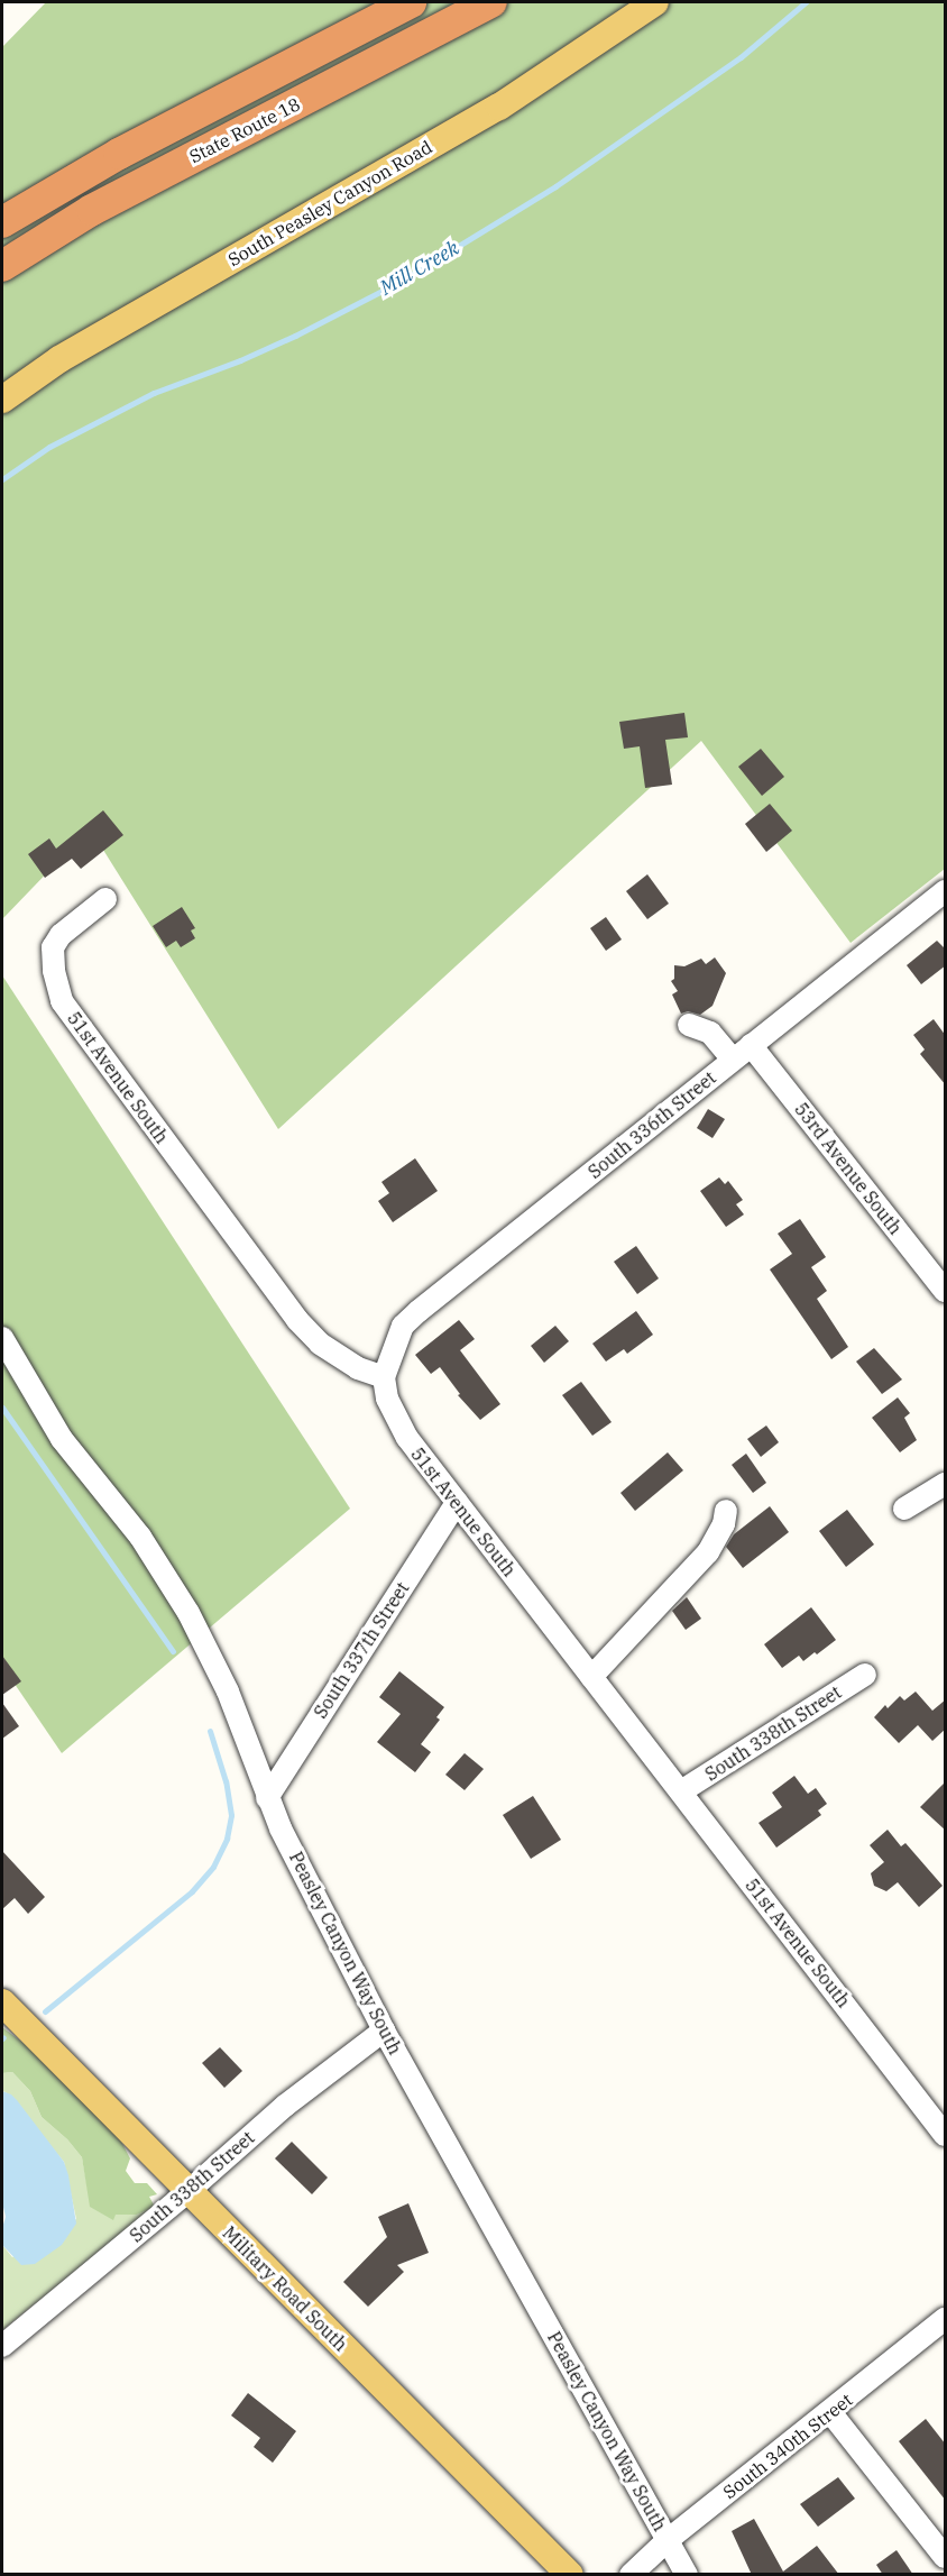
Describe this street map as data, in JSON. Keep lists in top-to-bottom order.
{
  "streets": {
    "highway": ["State Route 18"],
    "main road": ["South Peasley Canyon Road", "Military Road South"],
    "street": [
      "51st Avenue South",
      "South 336th Street",
      "53rd Avenue South",
      "South 337th Street",
      "South 338th Street",
      "Peasley Canyon Way South",
      "South 340th Street"
    ]
  },
  "crossings": [
    ["51st Avenue South", "South 336th Street"],
    ["51st Avenue South", "South 337th Street"],
    ["51st Avenue South", "South 338th Street"],
    ["South 336th Street", "53rd Avenue South"],
    ["South 337th Street", "Peasley Canyon Way South"],
    ["South 338th Street", "Peasley Canyon Way South"],
    ["South 338th Street", "Military Road South"],
    ["Peasley Canyon Way South", "South 340th Street"]
  ],
  "water": ["Mill Creek"]
}
